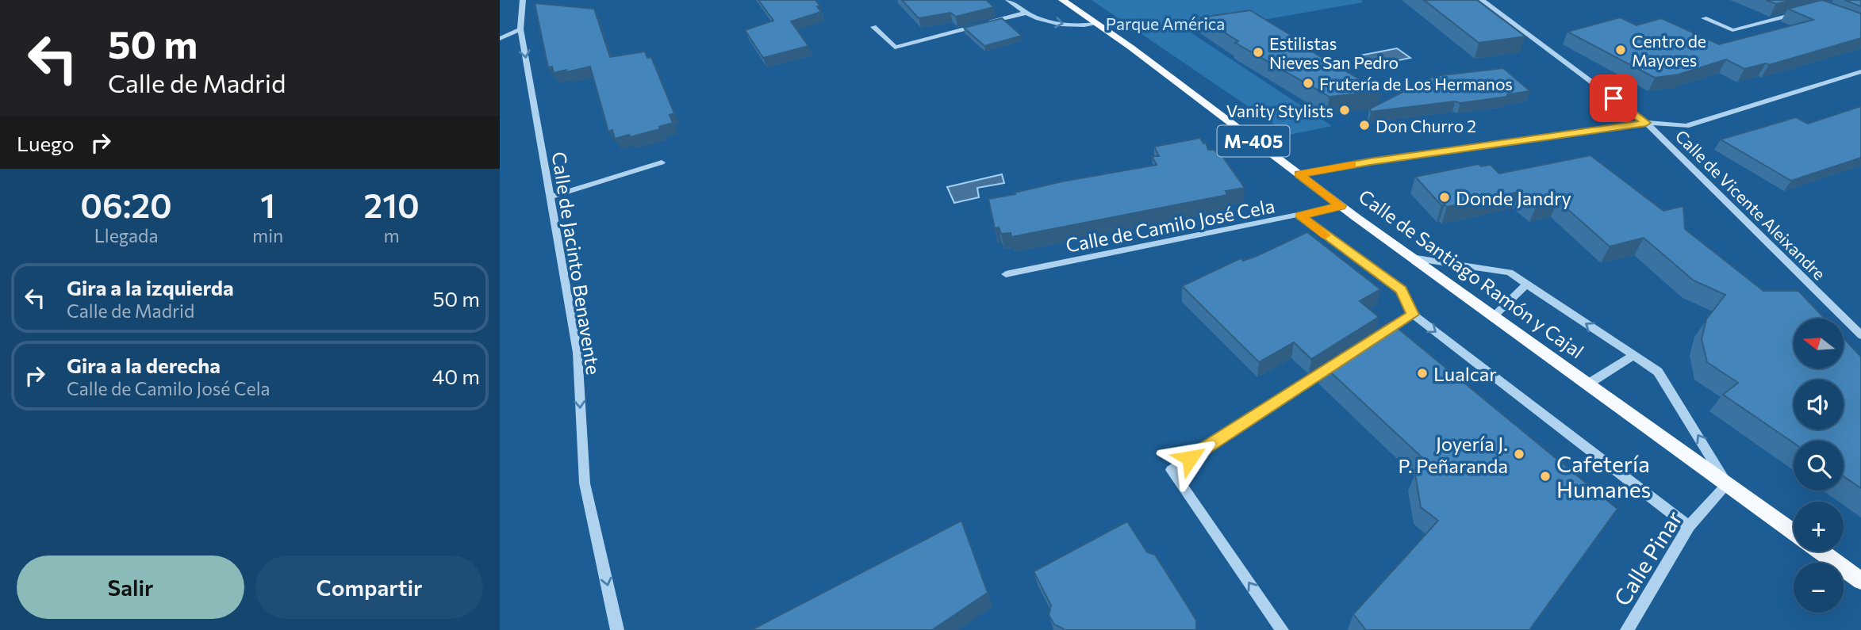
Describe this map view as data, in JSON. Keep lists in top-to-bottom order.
{
  "streets": {
    "main road": ["M-405", "Calle de Santiago Ramón y Cajal"],
    "street": [
      "Calle de Vicente Aleixandre",
      "Calle de Camilo José Cela",
      "Calle de Jacinto Benavente",
      "Calle Pinar"
    ]
  },
  "crossings": [
    ["Calle de Camilo José Cela", "Calle de Santiago Ramón y Cajal"],
    ["Calle de Santiago Ramón y Cajal", "Calle Pinar"]
  ],
  "one_way": ["Calle de Jacinto Benavente"],
  "parks": ["Parque América"],
  "places": [
    "Centro de Mayores",
    "Estilistas Nieves San Pedro",
    "Frutería de Los Hermanos",
    "Vanity Stylists",
    "Don Churro 2",
    "Donde Jandry",
    "Lualcar",
    "Joyería J. P. Peñaranda",
    "Cafetería Humanes"
  ],
  "north": "left",
  "page": {
    "turn": ["50 m", "Calle de Madrid"],
    "then": "Luego",
    "eta": [
      "06:20",
      "Llegada",
      "1",
      "min",
      "210",
      "m"
    ],
    "list": [
      {
        "name": "Gira a la izquierda",
        "note": "Calle de Madrid",
        "value": "50 m"
      },
      {
        "name": "Gira a la derecha",
        "note": "Calle de Camilo José Cela",
        "value": "40 m"
      }
    ],
    "map_buttons": ["+", "−"],
    "buttons": ["Salir", "Compartir"]
  }
}
